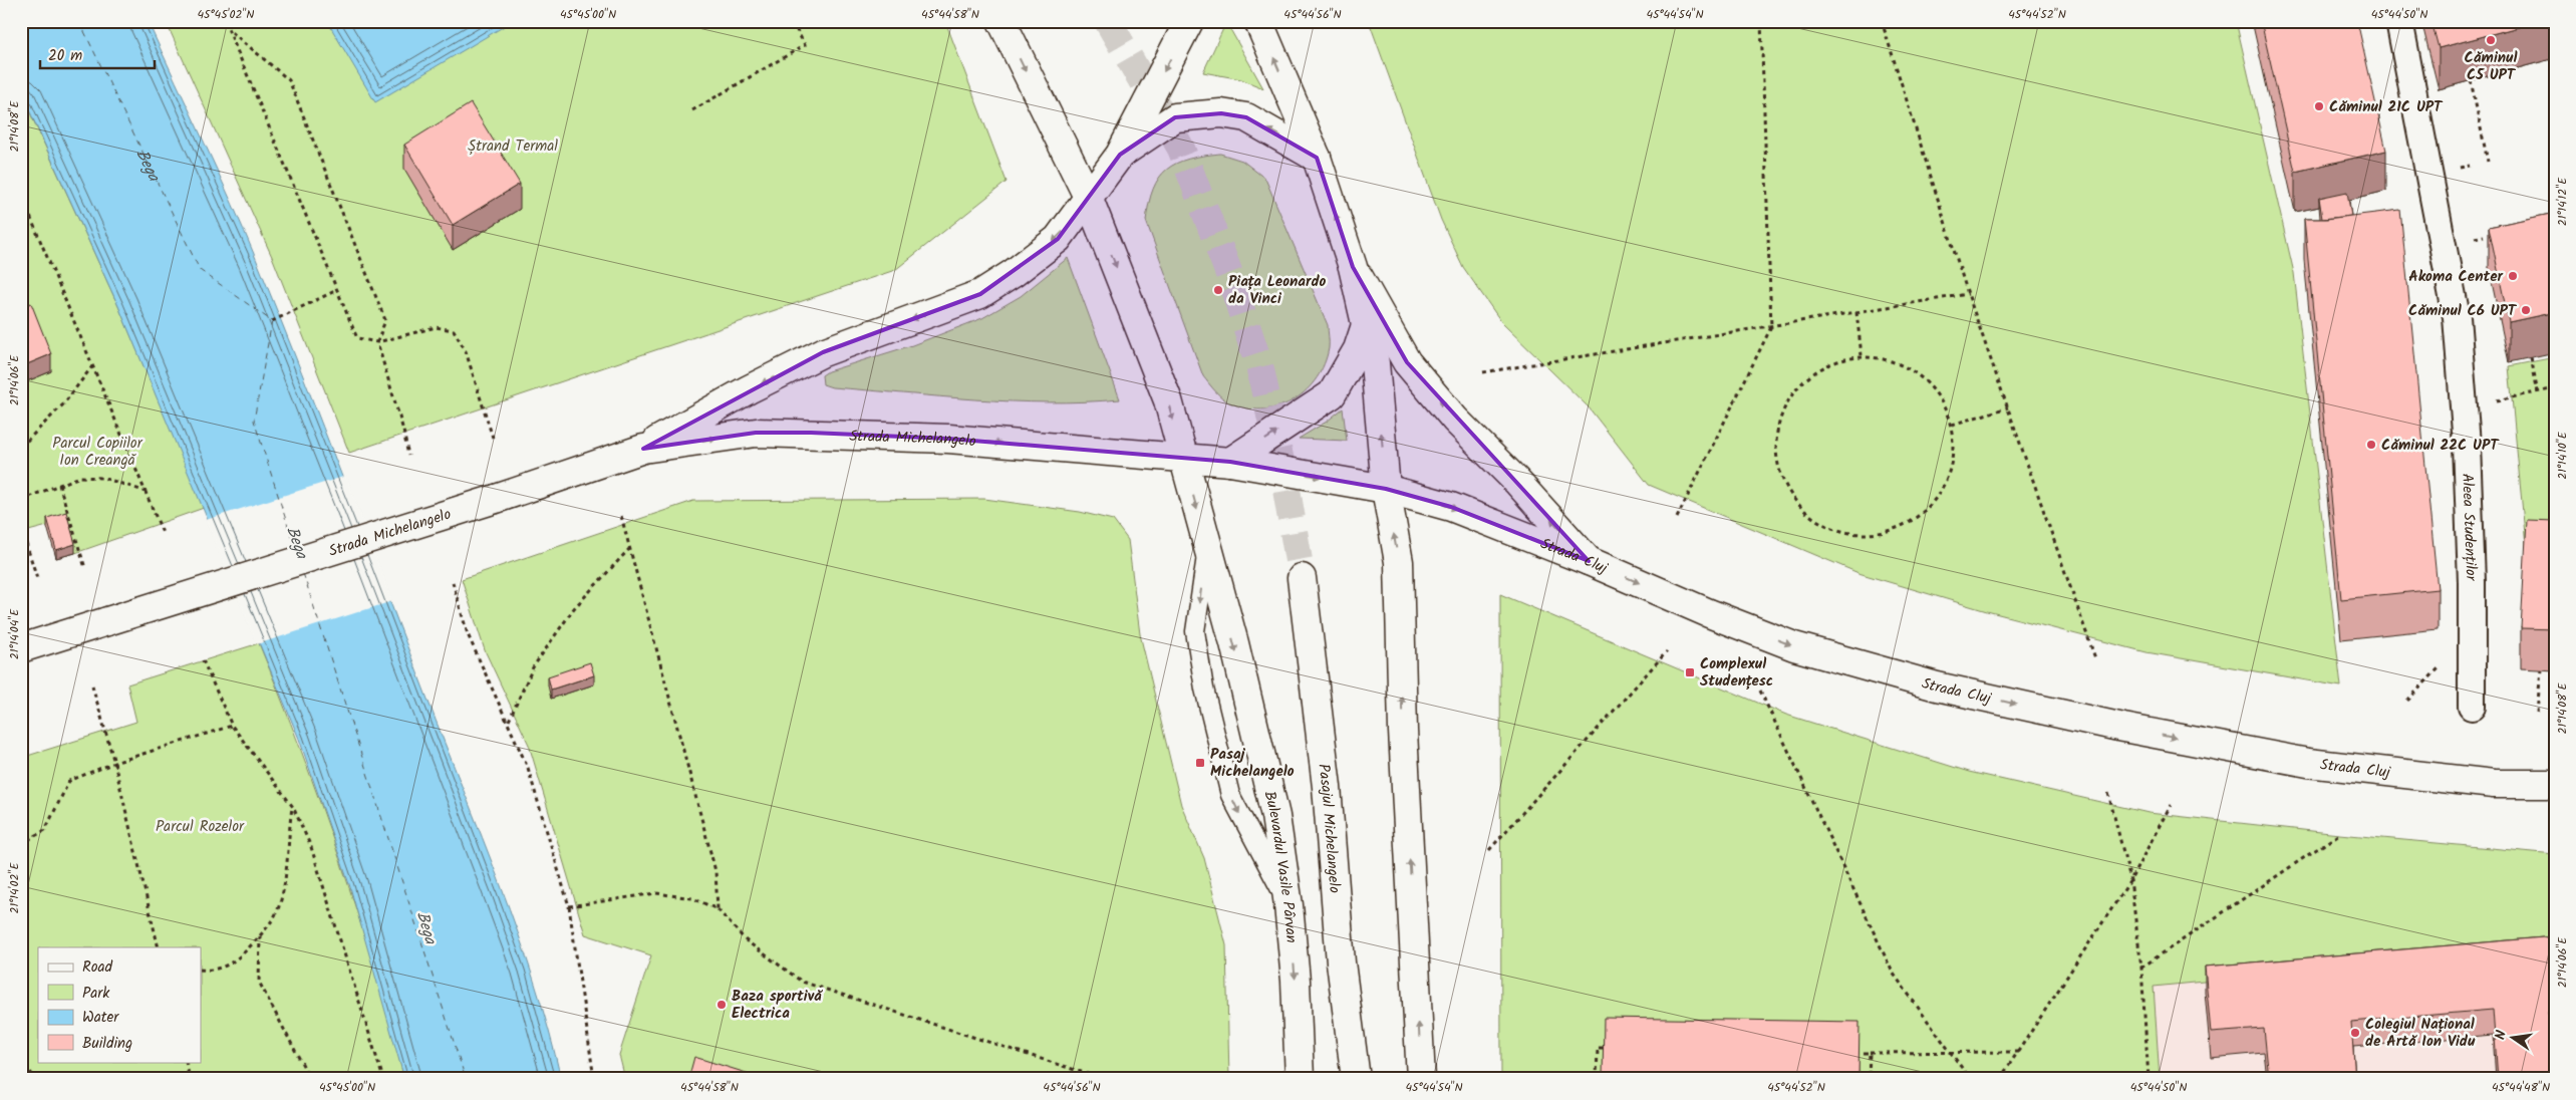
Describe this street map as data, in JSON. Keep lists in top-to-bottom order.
{
  "streets": {
    "main road": [
      "Strada Michelangelo",
      "Strada Cluj",
      "Pasajul Michelangelo",
      "Bulevardul Vasile Pârvan"
    ],
    "street": ["Aleea Studenților"]
  },
  "crossings": [
    ["Strada Michelangelo", "Bulevardul Vasile Pârvan"]
  ],
  "one_way": ["Strada Cluj"],
  "water": ["Bega"],
  "parks": ["Ștrand Termal", "Parcul Copiilor Ion Creangă", "Parcul Rozelor"],
  "places": {
    "other": [
      "Căminul C5 UPT",
      "Căminul 21C UPT",
      "Akoma Center",
      "Piața Leonardo da Vinci",
      "Căminul C6 UPT",
      "Căminul 22C UPT",
      "Baza sportivă Electrica",
      "Colegiul Național de Artă Ion Vidu"
    ],
    "transit": ["Complexul Studențesc", "Pasaj Michelangelo"]
  },
  "legend": [
    "Road",
    "Park",
    "Water",
    "Building"
  ],
  "scale_bar": "20 m",
  "north": "left",
  "coordinates": [
    "45°45'02\"N",
    "45°45'00\"N",
    "45°44'58\"N",
    "45°44'56\"N",
    "45°44'54\"N",
    "45°44'52\"N",
    "45°44'50\"N",
    "21°14'08\"E",
    "21°14'12\"E",
    "21°14'06\"E",
    "21°14'10\"E",
    "21°14'04\"E",
    "21°14'02\"E",
    "45°44'48\"N"
  ]
}
